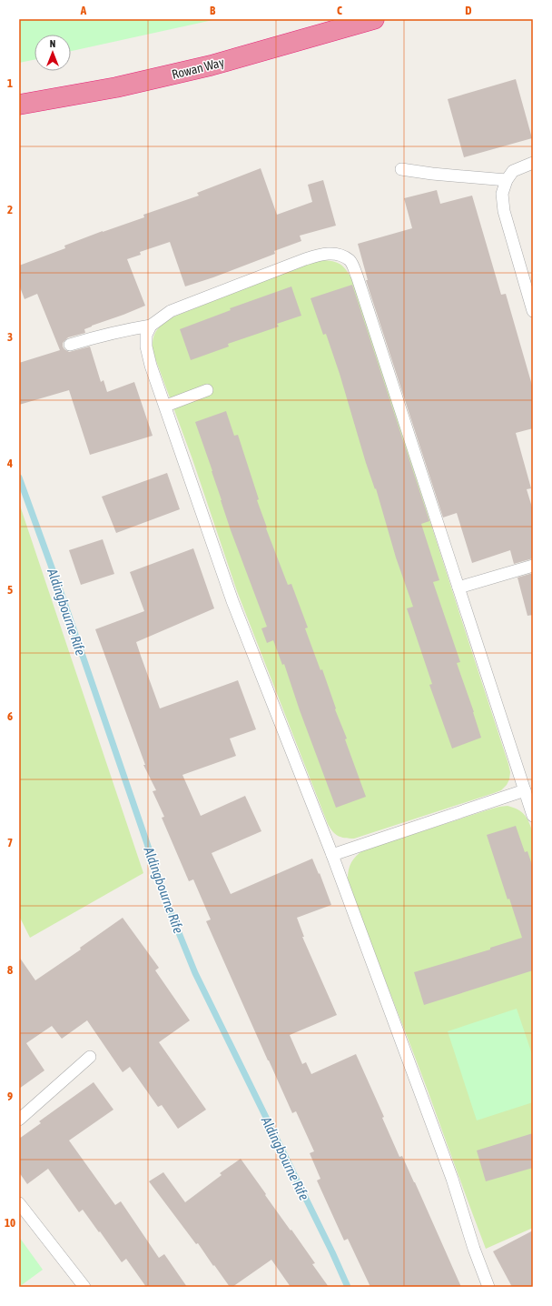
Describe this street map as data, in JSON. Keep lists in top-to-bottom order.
{
  "streets": {
    "highway": ["Rowan Way"]
  },
  "water": ["Aldingbourne Rife"],
  "north": "top",
  "grid": {
    "columns": [
      "A",
      "B",
      "C",
      "D"
    ],
    "rows": [
      "1",
      "2",
      "3",
      "4",
      "5",
      "6",
      "7",
      "8",
      "9",
      "10"
    ]
  }
}
